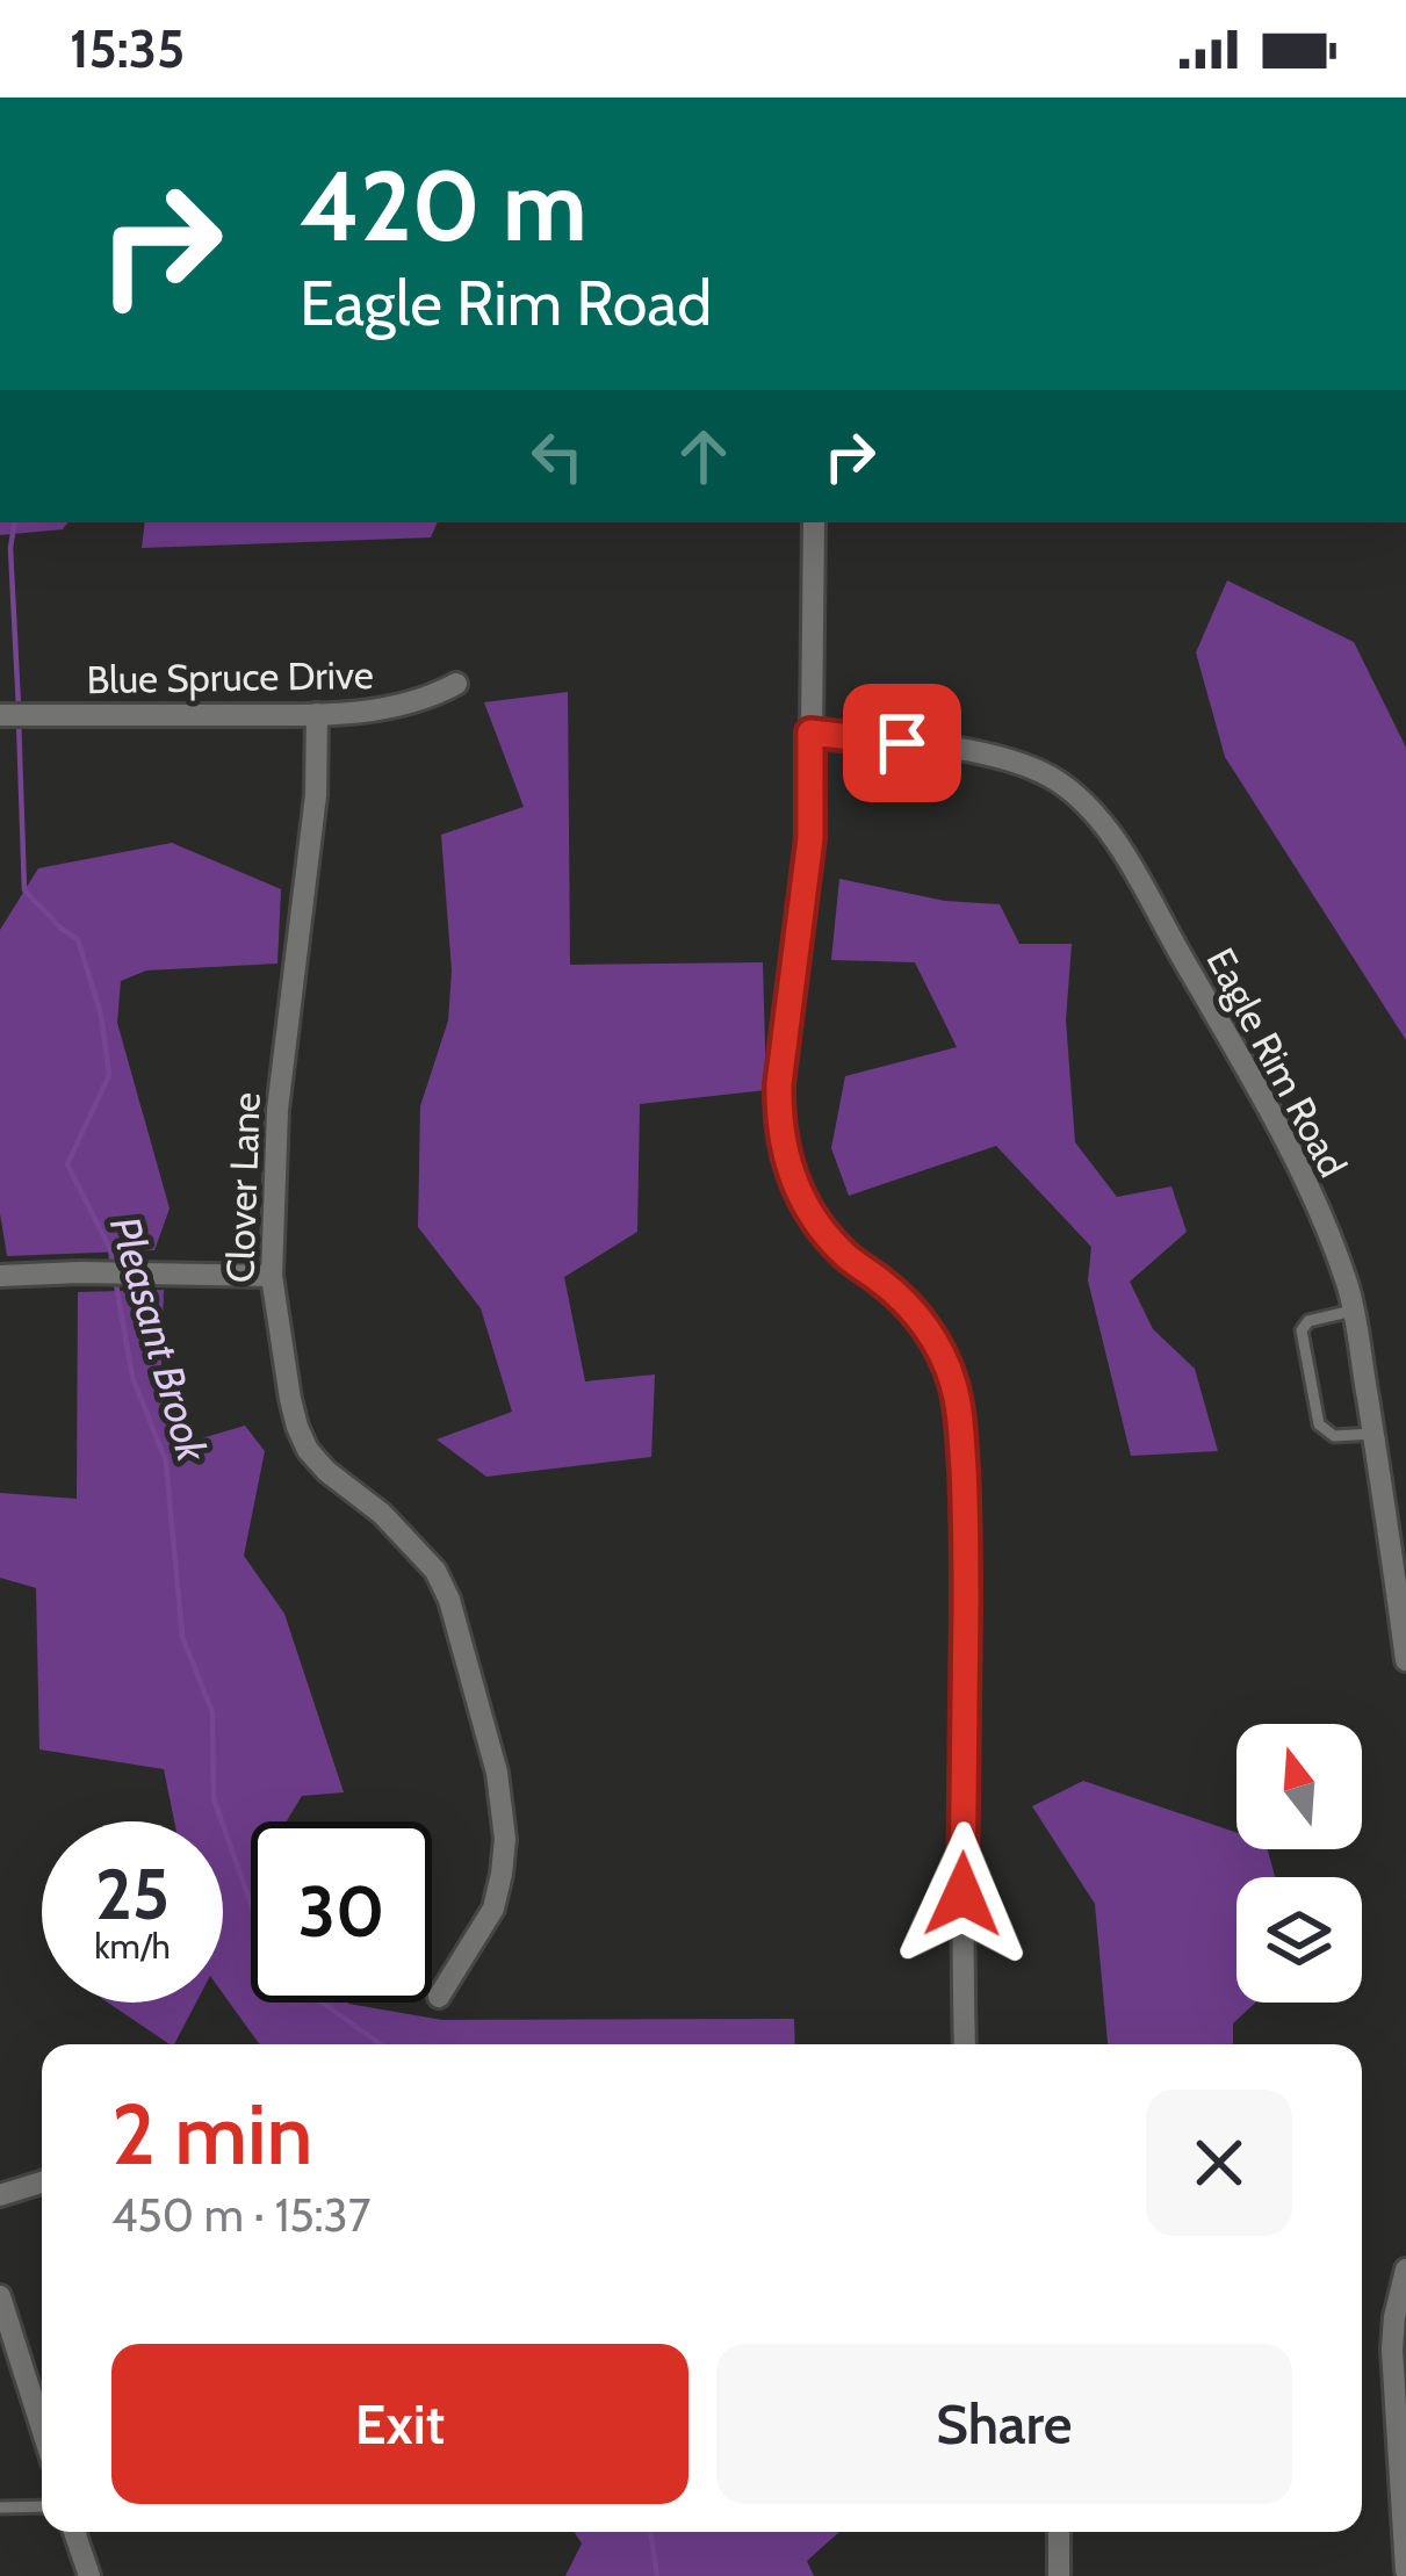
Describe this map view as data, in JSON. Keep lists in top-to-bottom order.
{
  "streets": {
    "street": ["Blue Spruce Drive", "Eagle Rim Road", "Clover Lane"]
  },
  "crossings": [
    ["Blue Spruce Drive", "Clover Lane"]
  ],
  "water": ["Pleasant Brook"],
  "north": "top",
  "page": {
    "status": "15:35",
    "turn": ["420 m", "Eagle Rim Road"],
    "speed": "25 km/h",
    "limit": "30",
    "heading": ["2 min", "450 m · 15:37"],
    "buttons": ["Exit", "Share"]
  }
}
